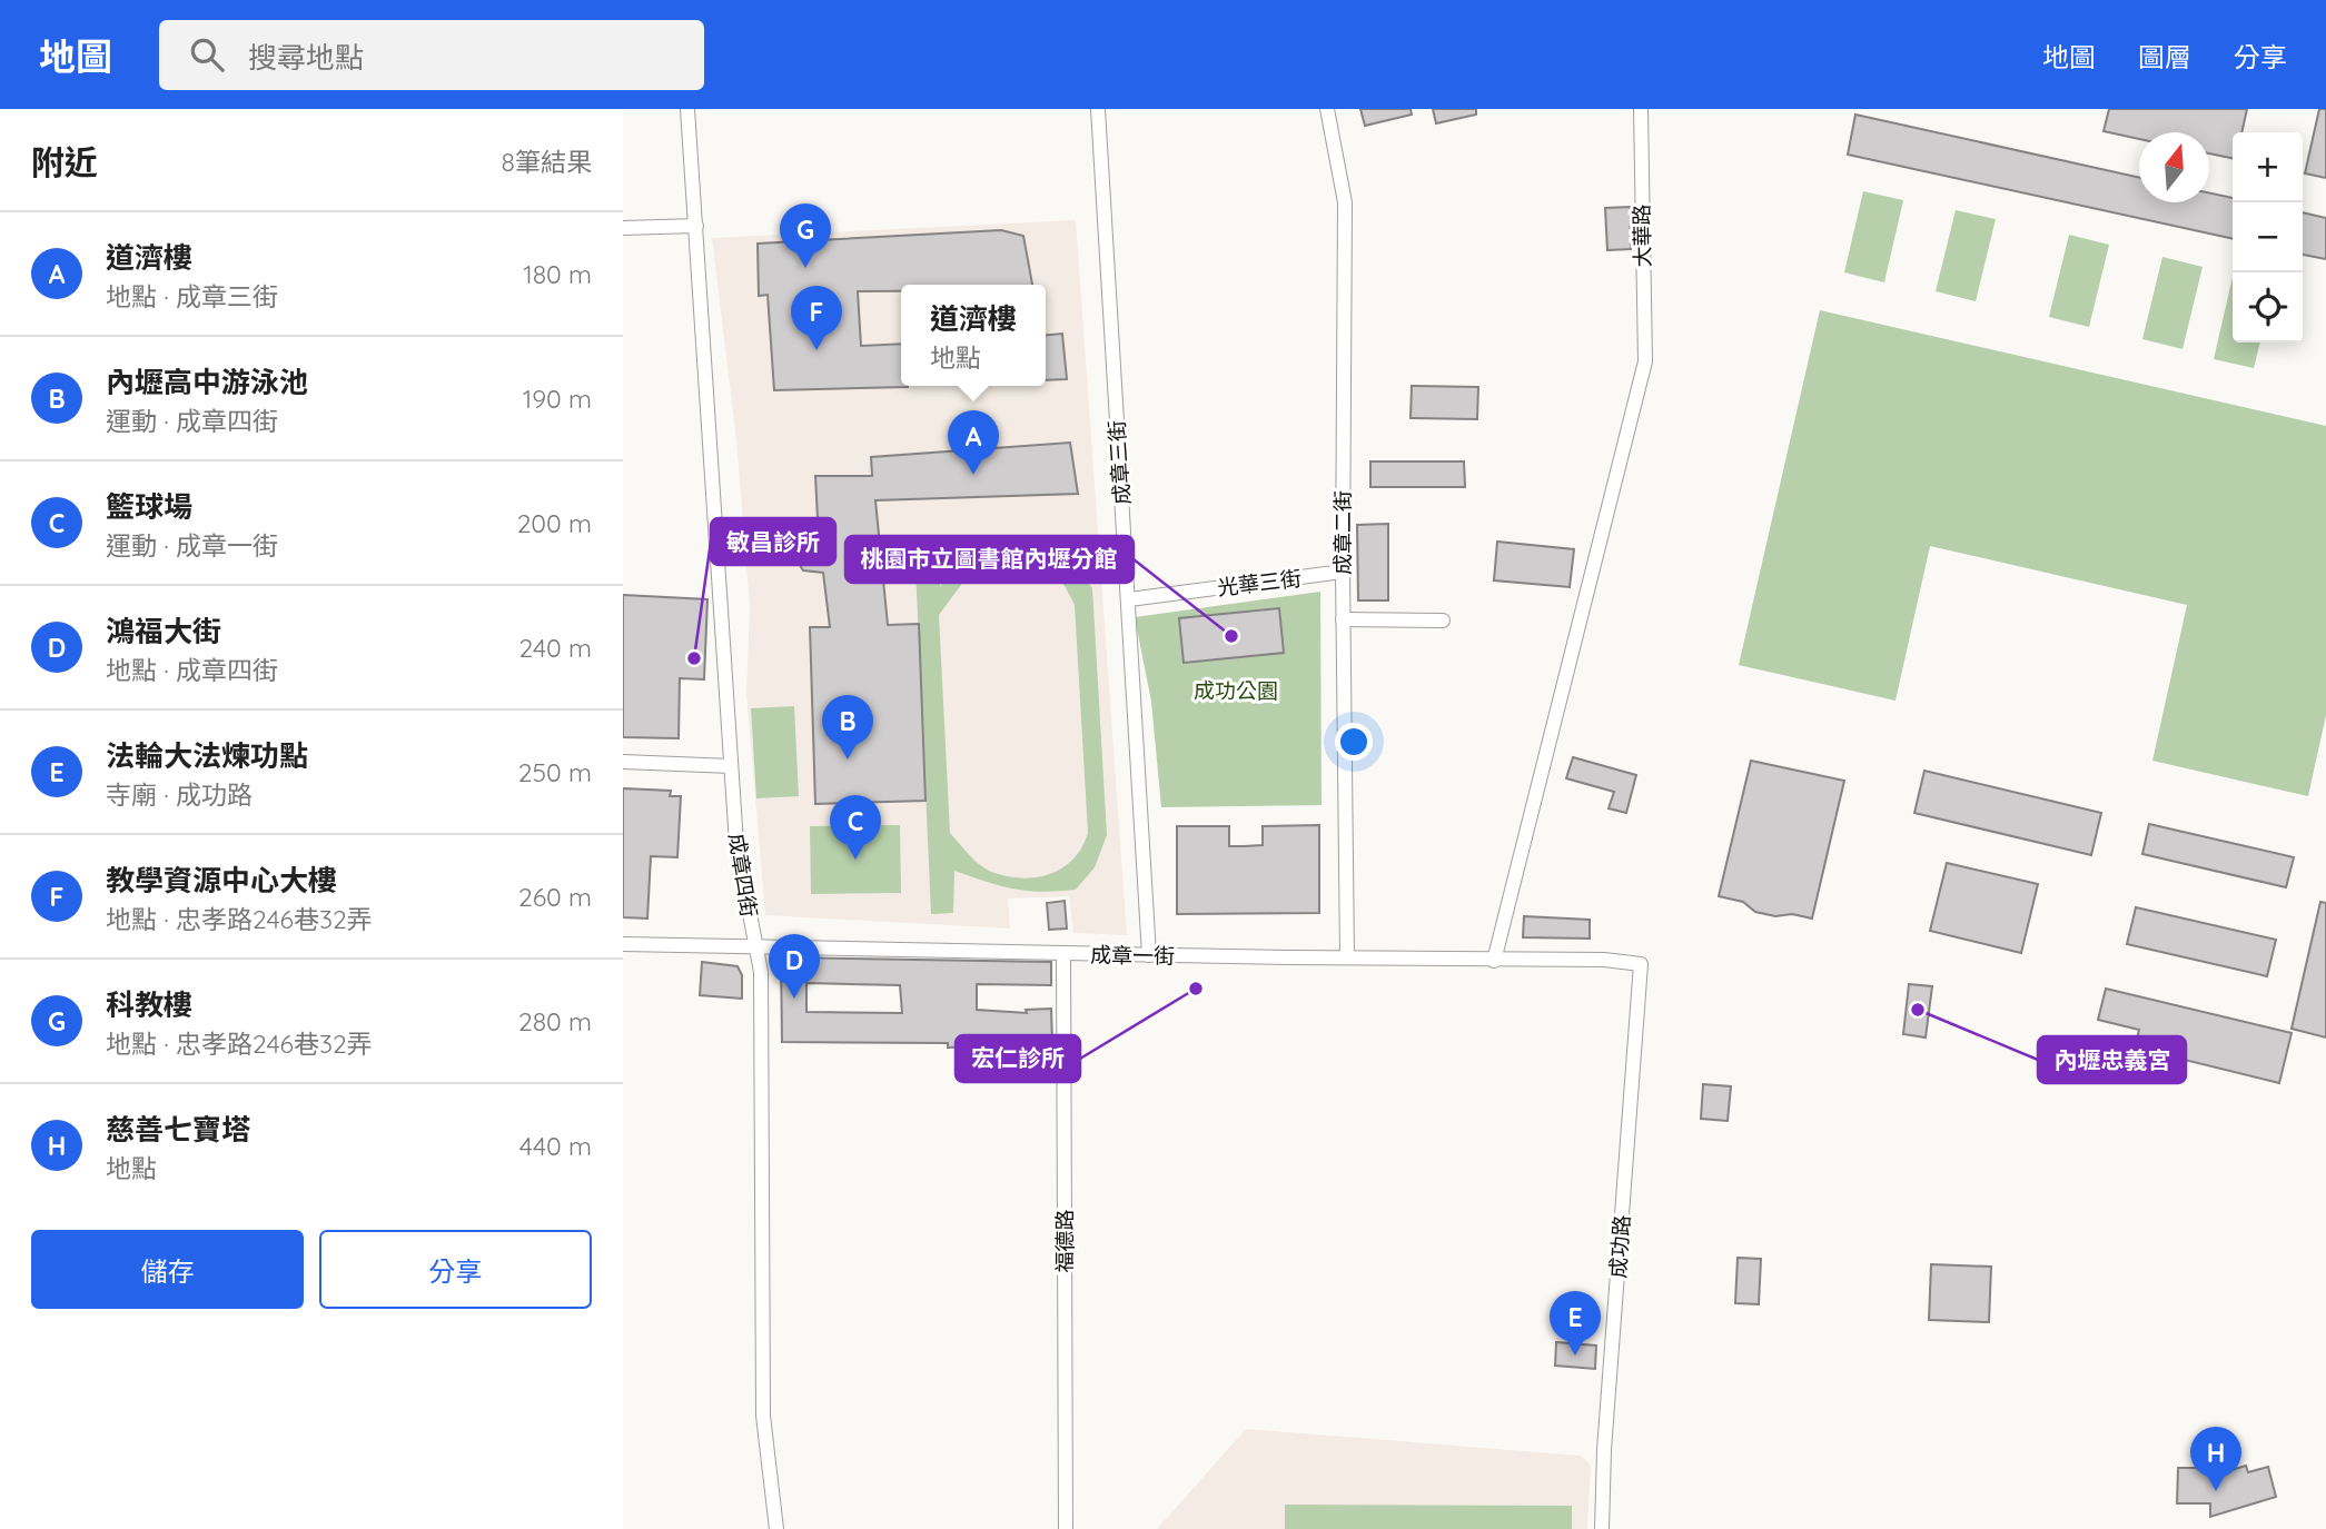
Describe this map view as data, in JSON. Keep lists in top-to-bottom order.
{
  "streets": {
    "street": [
      "大華路",
      "成章三街",
      "成章二街",
      "光華三街",
      "成章四街",
      "成章一街",
      "福德路",
      "成功路"
    ]
  },
  "crossings": [
    ["大華路", "成章一街"],
    ["成章三街", "光華三街"],
    ["成章三街", "成章一街"],
    ["成章二街", "光華三街"],
    ["成章二街", "成章一街"],
    ["成章四街", "成章一街"],
    ["成章一街", "福德路"],
    ["成章一街", "成功路"]
  ],
  "parks": ["成功公園"],
  "places": [
    "桃園市立圖書館內壢分館",
    "敏昌診所",
    "宏仁診所",
    "內壢忠義宮"
  ],
  "north": "top",
  "page": {
    "header": "地圖",
    "search": "搜尋地點",
    "nav": ["地圖", "圖層", "分享"],
    "heading": ["附近", "8筆結果"],
    "map_buttons": ["+", "−"],
    "pins": [
      "G",
      "F",
      "A",
      "B",
      "C",
      "D",
      "E",
      "H"
    ],
    "list": [
      {
        "mark": "A",
        "name": "道濟樓",
        "note": "地點 · 成章三街",
        "value": "180 m"
      },
      {
        "mark": "B",
        "name": "內壢高中游泳池",
        "note": "運動 · 成章四街",
        "value": "190 m"
      },
      {
        "mark": "C",
        "name": "籃球場",
        "note": "運動 · 成章一街",
        "value": "200 m"
      },
      {
        "mark": "D",
        "name": "鴻福大街",
        "note": "地點 · 成章四街",
        "value": "240 m"
      },
      {
        "mark": "E",
        "name": "法輪大法煉功點",
        "note": "寺廟 · 成功路",
        "value": "250 m"
      },
      {
        "mark": "F",
        "name": "教學資源中心大樓",
        "note": "地點 · 忠孝路246巷32弄",
        "value": "260 m"
      },
      {
        "mark": "G",
        "name": "科教樓",
        "note": "地點 · 忠孝路246巷32弄",
        "value": "280 m"
      },
      {
        "mark": "H",
        "name": "慈善七寶塔",
        "note": "地點",
        "value": "440 m"
      }
    ],
    "popup": ["道濟樓", "地點"],
    "buttons": ["儲存", "分享"]
  }
}
